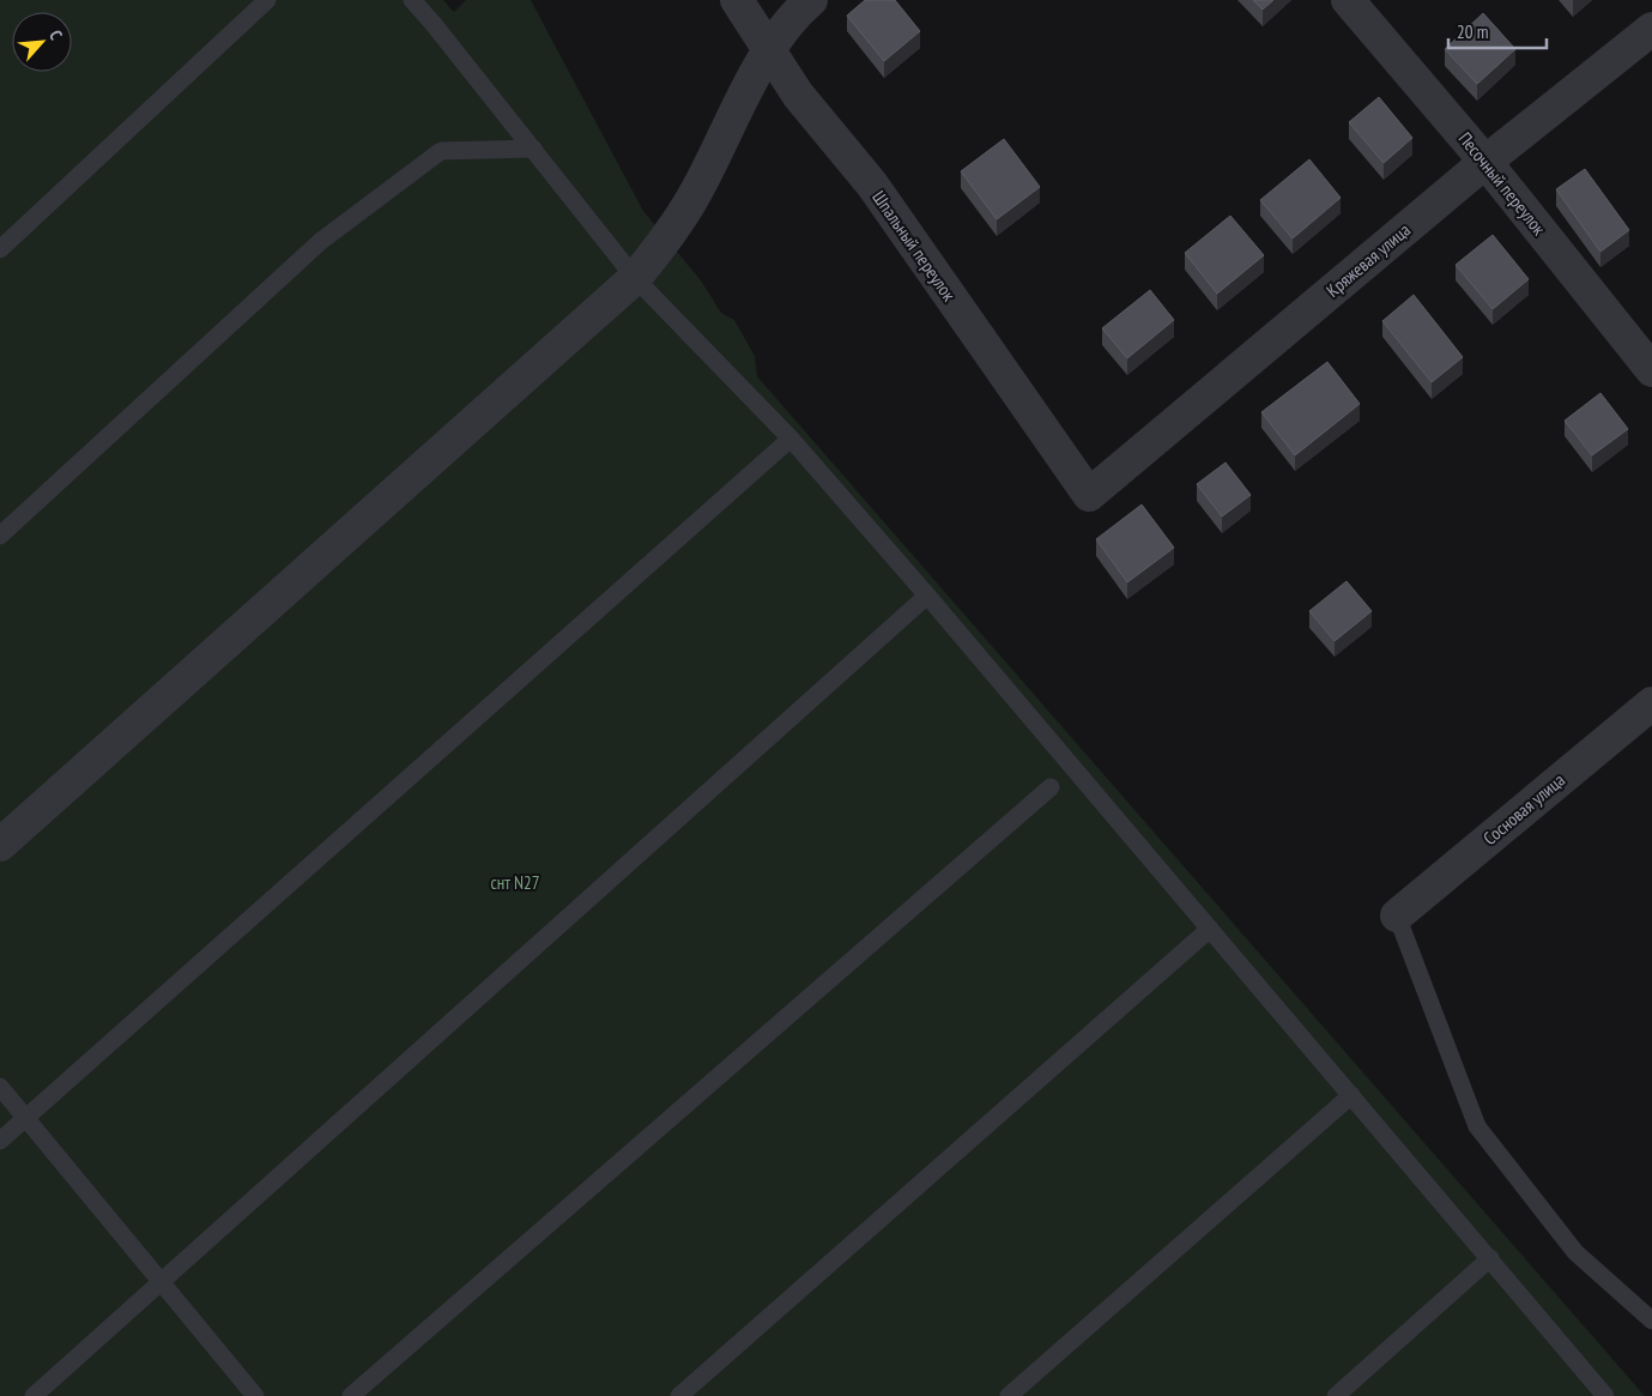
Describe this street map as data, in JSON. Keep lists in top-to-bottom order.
{
  "streets": {
    "street": [
      "Песочный переулок",
      "Шпальный переулок",
      "Кряжевая улица",
      "Сосновая улица"
    ]
  },
  "crossings": [
    ["Песочный переулок", "Кряжевая улица"],
    ["Шпальный переулок", "Кряжевая улица"]
  ],
  "parks": ["снт N27"],
  "scale_bar": "20 m",
  "north": "top right"
}
